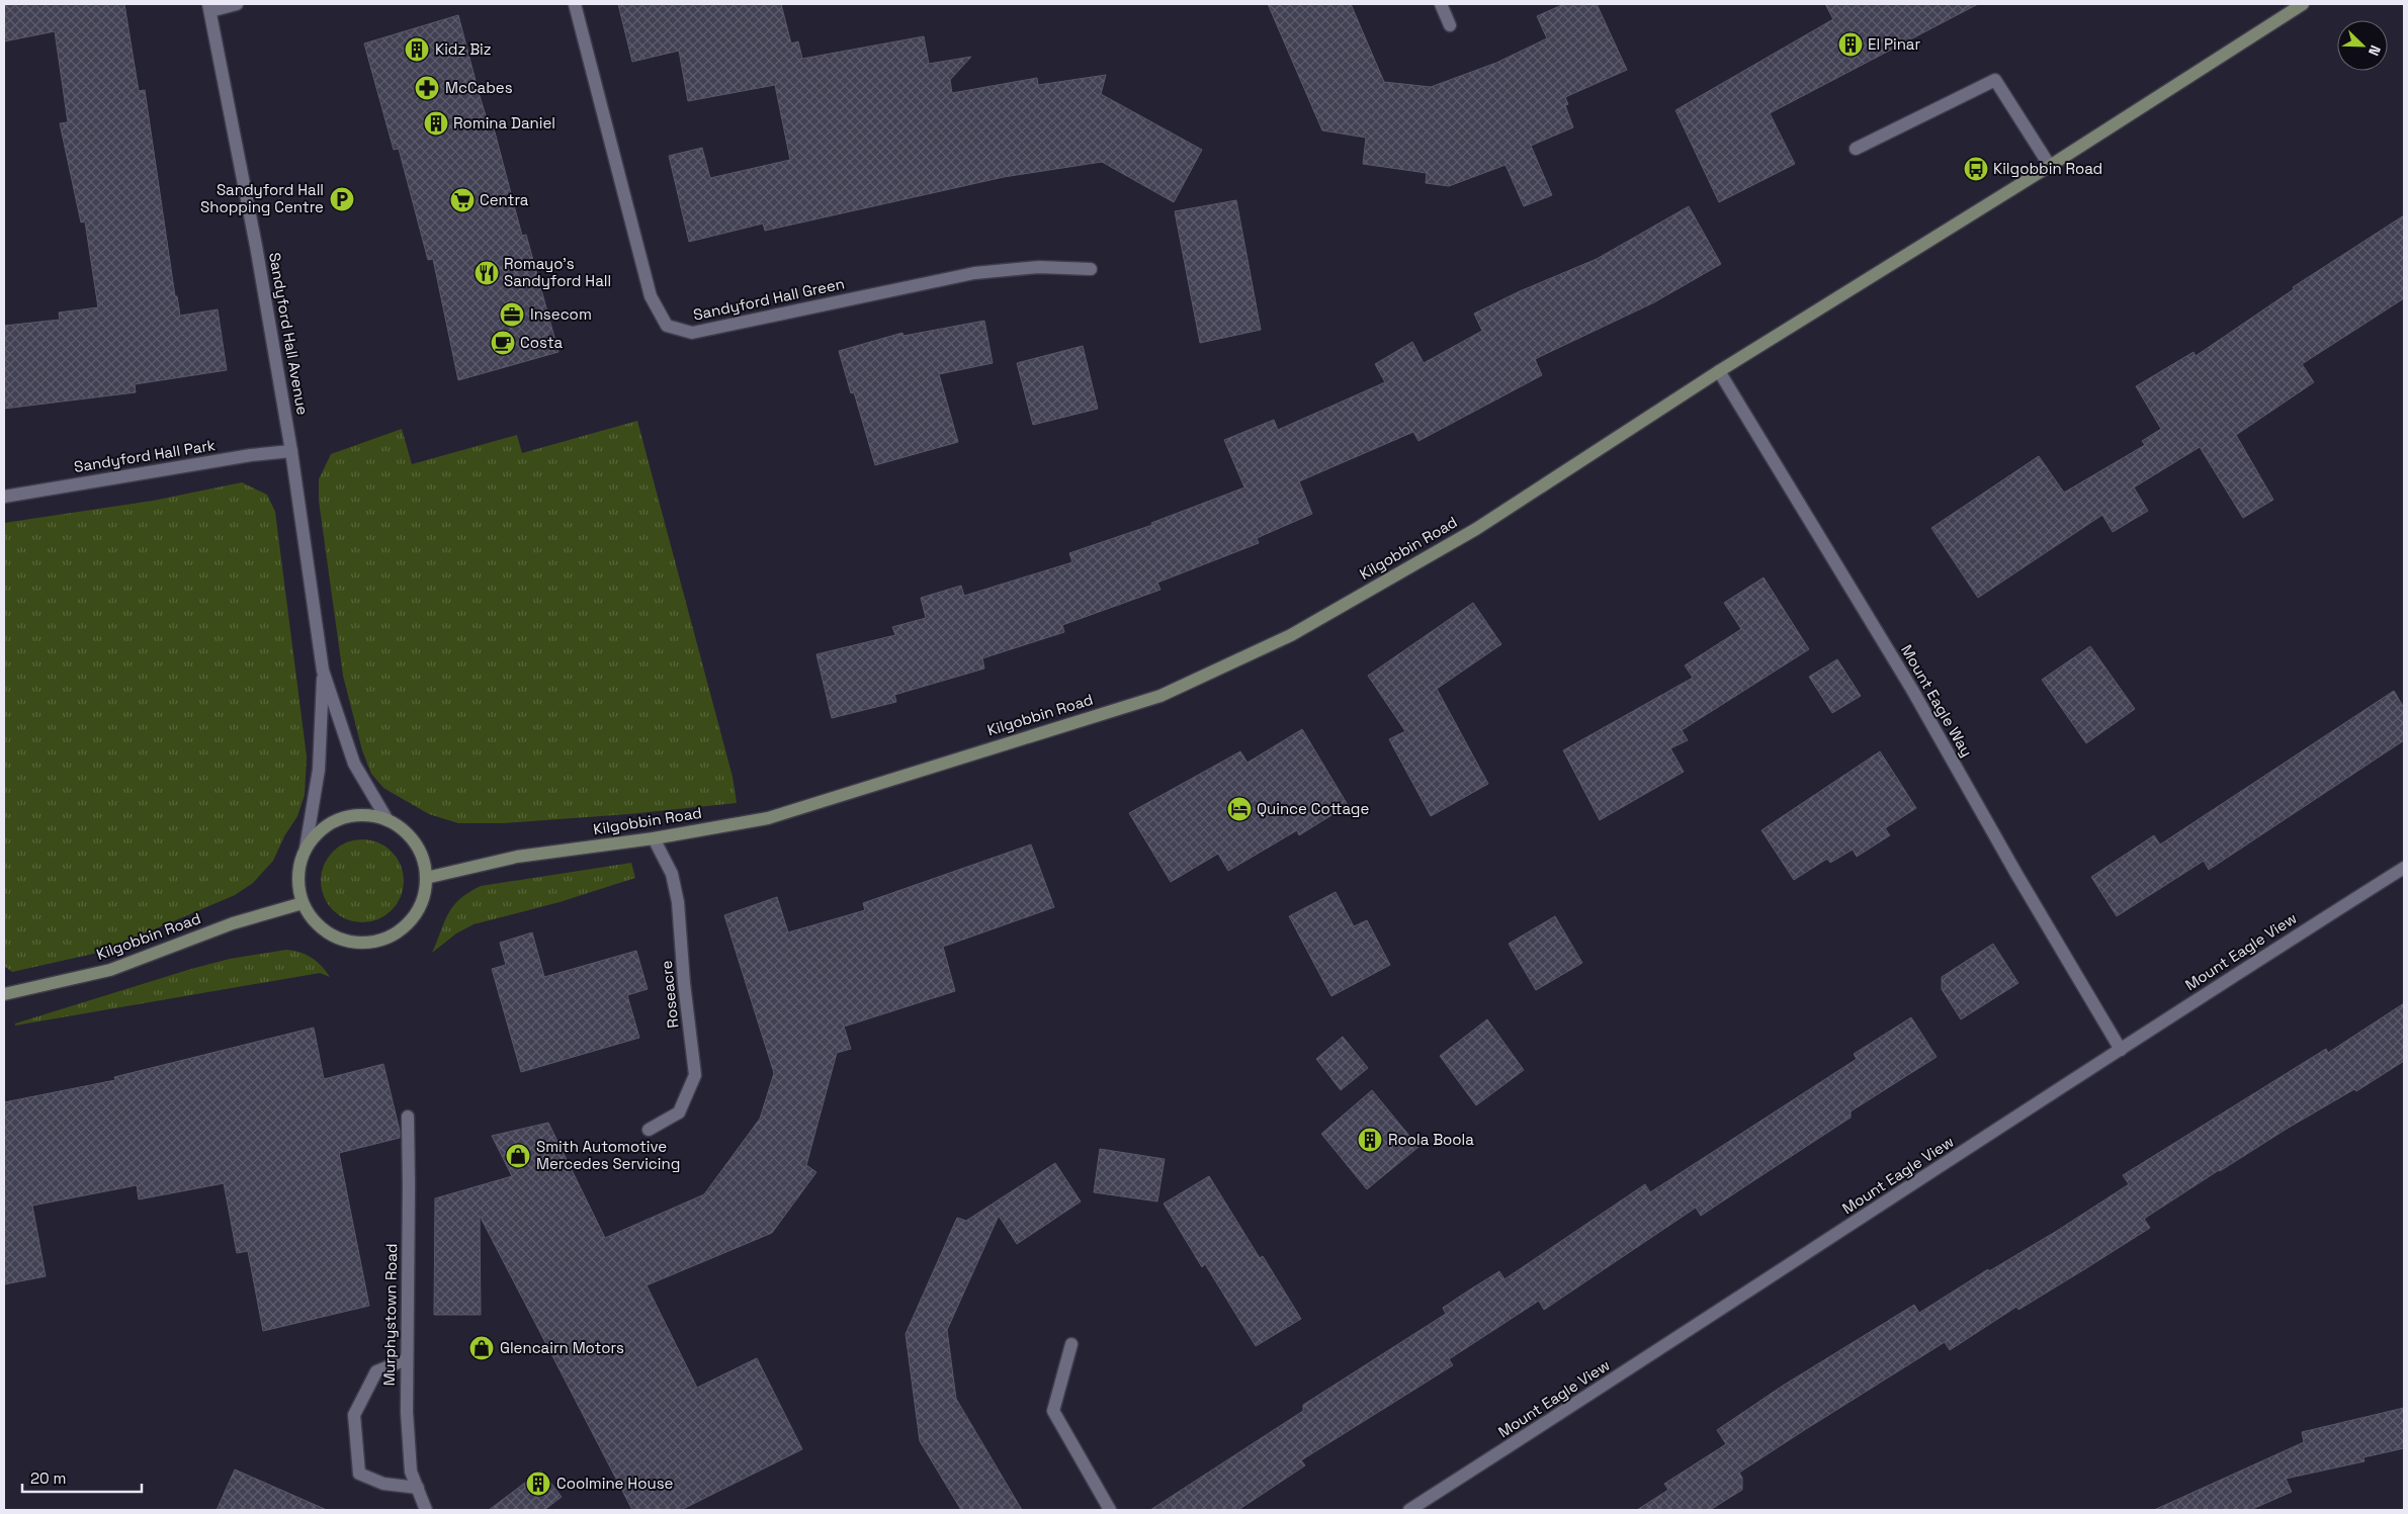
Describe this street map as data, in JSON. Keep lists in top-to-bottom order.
{
  "streets": {
    "street": [
      "Sandyford Hall Green",
      "Sandyford Hall Avenue",
      "Sandyford Hall Park",
      "Kilgobbin Road",
      "Mount Eagle Way",
      "Mount Eagle View",
      "Roseacre",
      "Murphystown Road"
    ]
  },
  "crossings": [
    ["Sandyford Hall Avenue", "Sandyford Hall Park"],
    ["Sandyford Hall Avenue", "Kilgobbin Road"],
    ["Kilgobbin Road", "Mount Eagle Way"],
    ["Kilgobbin Road", "Roseacre"],
    ["Mount Eagle Way", "Mount Eagle View"]
  ],
  "places": {
    "building": [
      "El Pinar",
      "Kidz Biz",
      "Romina Daniel",
      "Roola Boola",
      "Coolmine House"
    ],
    "pharmacy": ["McCabes"],
    "bus stop": ["Kilgobbin Road"],
    "parking": ["Sandyford Hall Shopping Centre"],
    "supermarket": ["Centra"],
    "restaurant": ["Romayo's Sandyford Hall"],
    "office": ["Insecom"],
    "cafe": ["Costa"],
    "hotel": ["Quince Cottage"],
    "shop": ["Smith Automotive Mercedes Servicing", "Glencairn Motors"]
  },
  "scale_bar": "20 m",
  "north": "bottom right"
}
